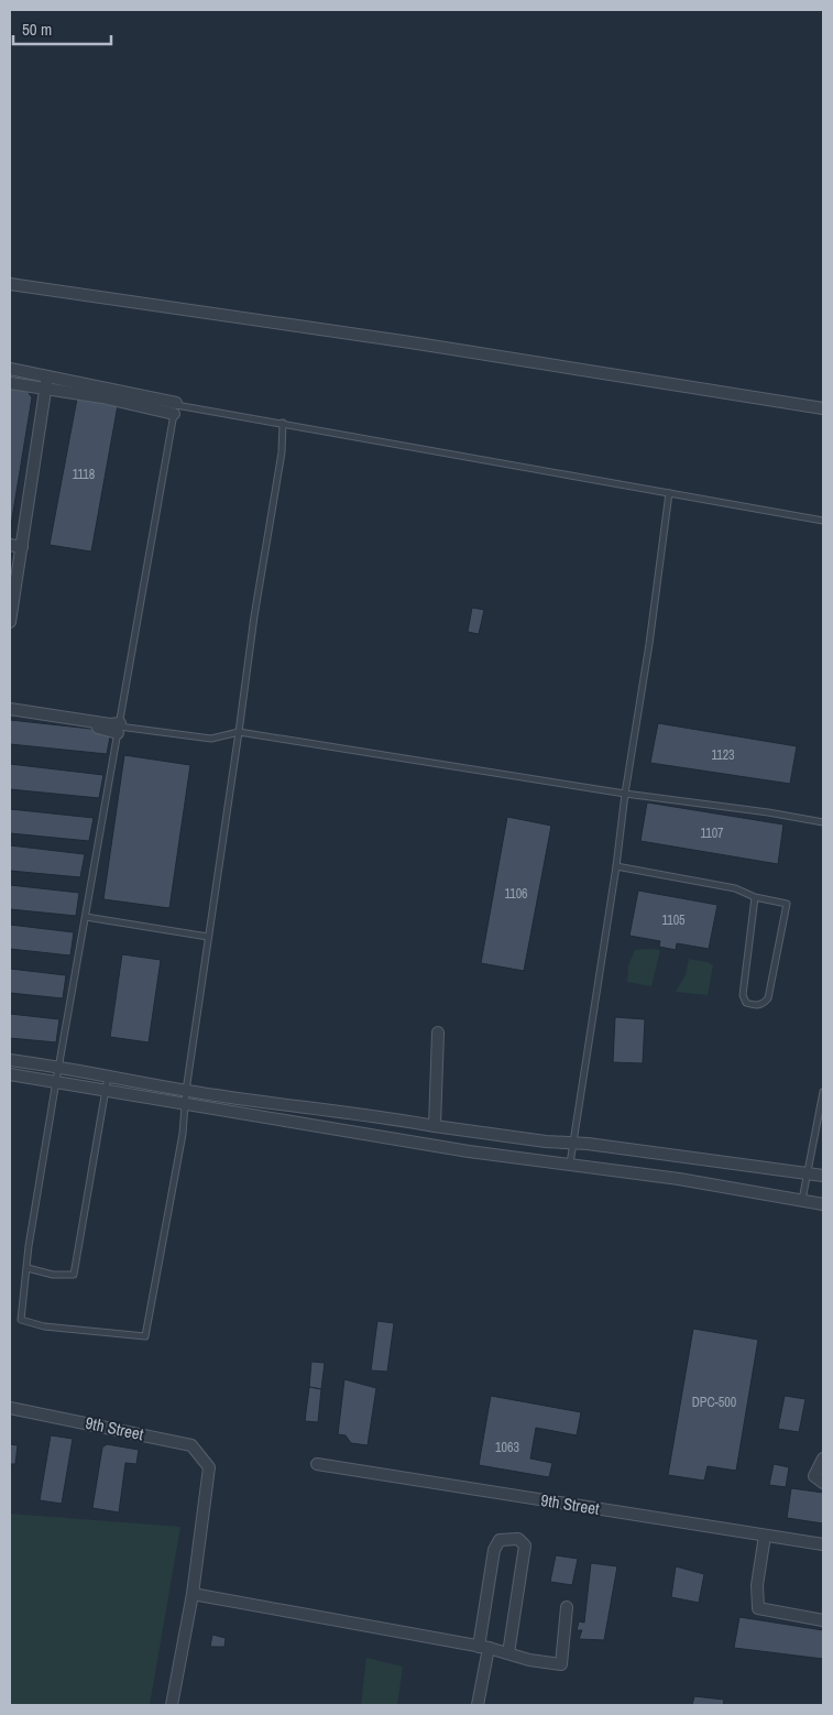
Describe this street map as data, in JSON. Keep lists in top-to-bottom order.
{
  "streets": {
    "street": ["9th Street"]
  },
  "house_numbers": [
    "1118",
    "1123",
    "1107",
    "1106",
    "1105",
    "DPC-500",
    "1063"
  ],
  "scale_bar": "50 m"
}
